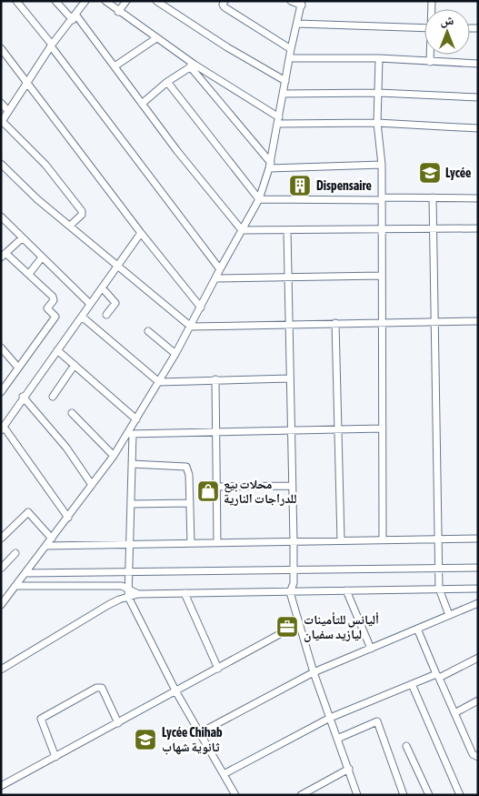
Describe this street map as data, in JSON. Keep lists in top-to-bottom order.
{
  "places": {
    "school or university": ["Lycée", "Lycée Chihab ثانوية شهاب"],
    "building": ["Dispensaire"],
    "shop": ["محلات بيع للدراجات النارية"],
    "office": ["أليانس للتأمينات ليازيد سفيان"]
  },
  "north": "top"
}
